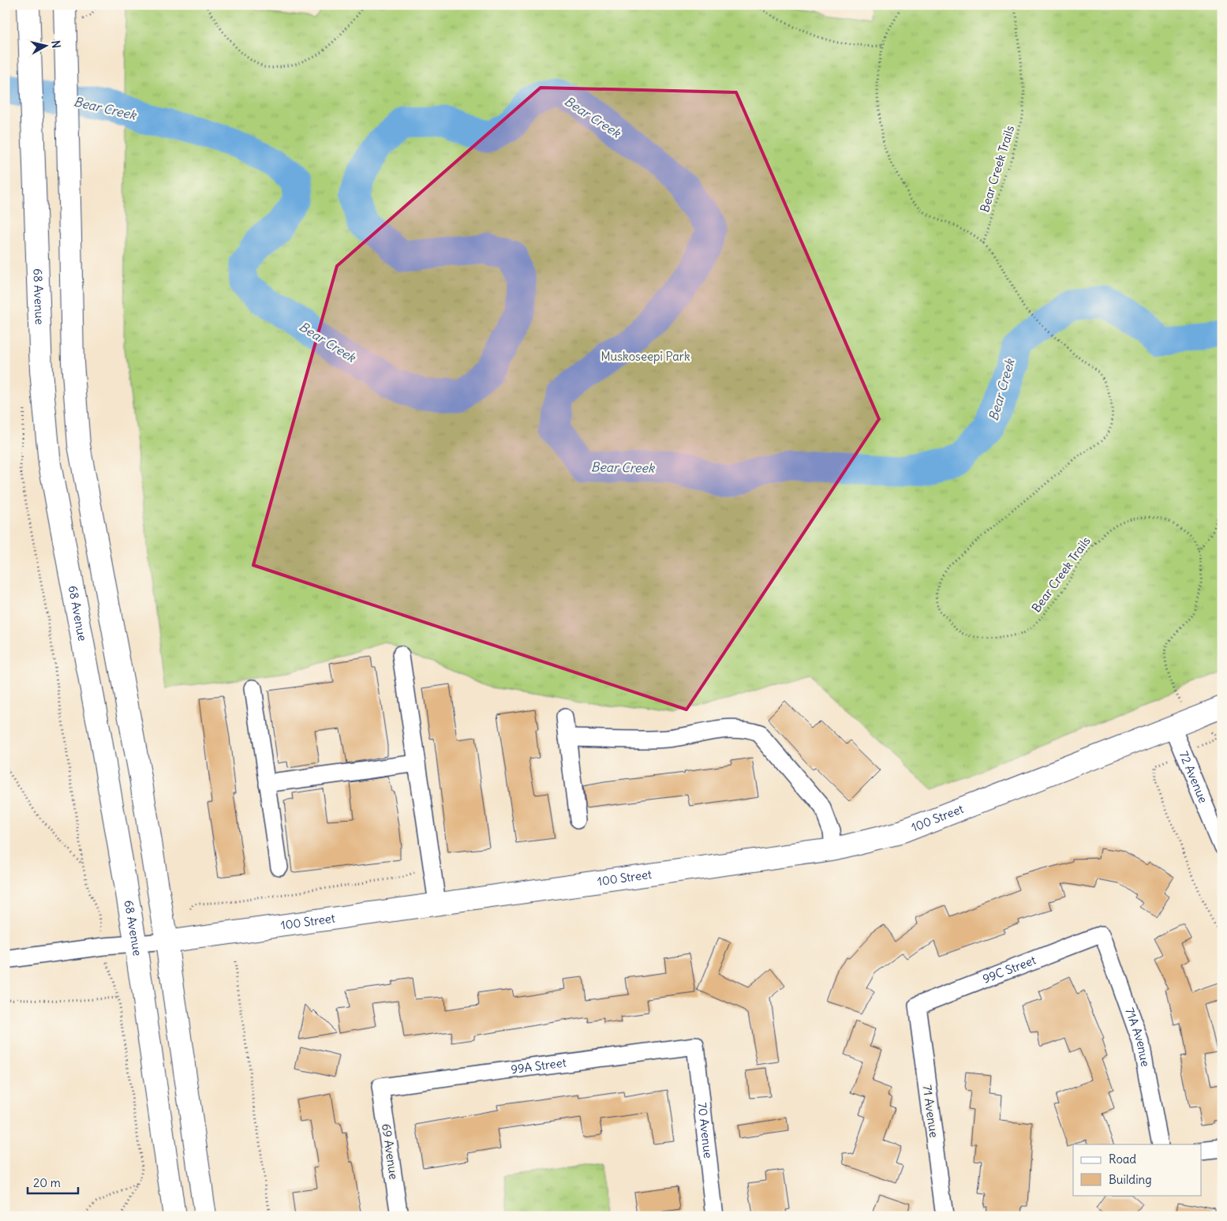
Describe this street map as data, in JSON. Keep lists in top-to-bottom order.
{
  "streets": {
    "main road": ["68 Avenue", "100 Street"],
    "street": [
      "72 Avenue",
      "99C Street",
      "71A Avenue",
      "99A Street",
      "71 Avenue",
      "70 Avenue",
      "69 Avenue"
    ],
    "path": ["Bear Creek Trails"]
  },
  "crossings": [
    ["Bear Creek Trails", "72 Avenue"],
    ["Bear Creek Trails", "100 Street"],
    ["68 Avenue", "100 Street"],
    ["72 Avenue", "100 Street"],
    ["99C Street", "71A Avenue"],
    ["99C Street", "71 Avenue"],
    ["99A Street", "70 Avenue"],
    ["99A Street", "69 Avenue"]
  ],
  "water": ["Bear Creek"],
  "parks": ["Muskoseepi Park"],
  "legend": ["Road", "Building"],
  "scale_bar": "20 m",
  "north": "right"
}
